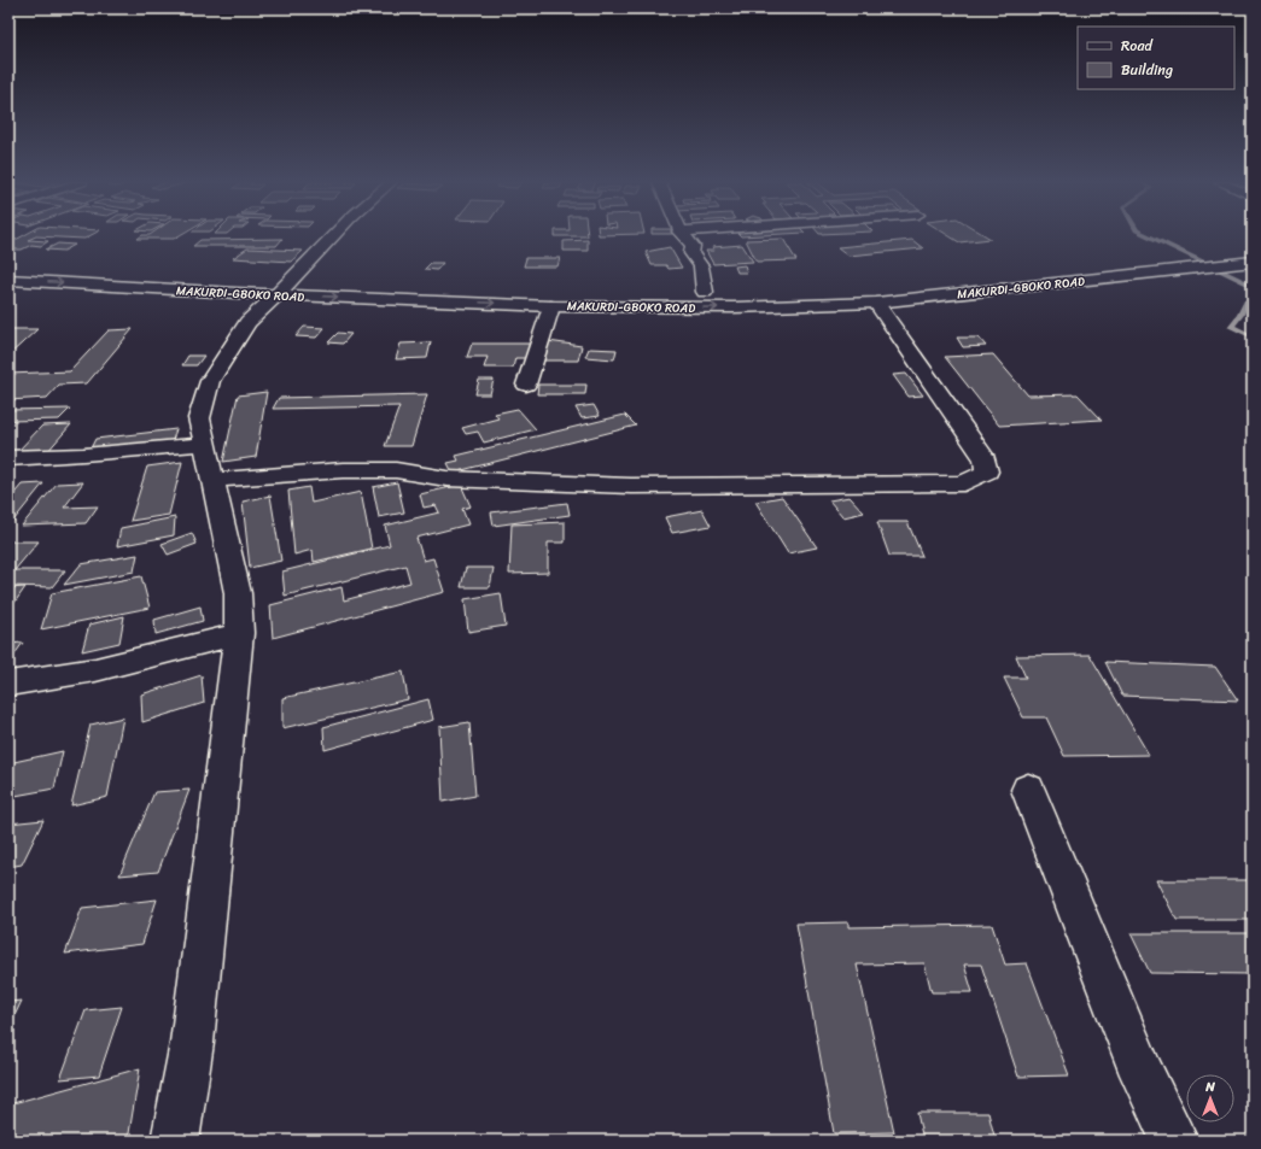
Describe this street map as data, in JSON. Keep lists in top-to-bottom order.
{
  "streets": {
    "street": ["MAKURDI-GBOKO ROAD"]
  },
  "legend": ["Road", "Building"],
  "north": "top"
}
